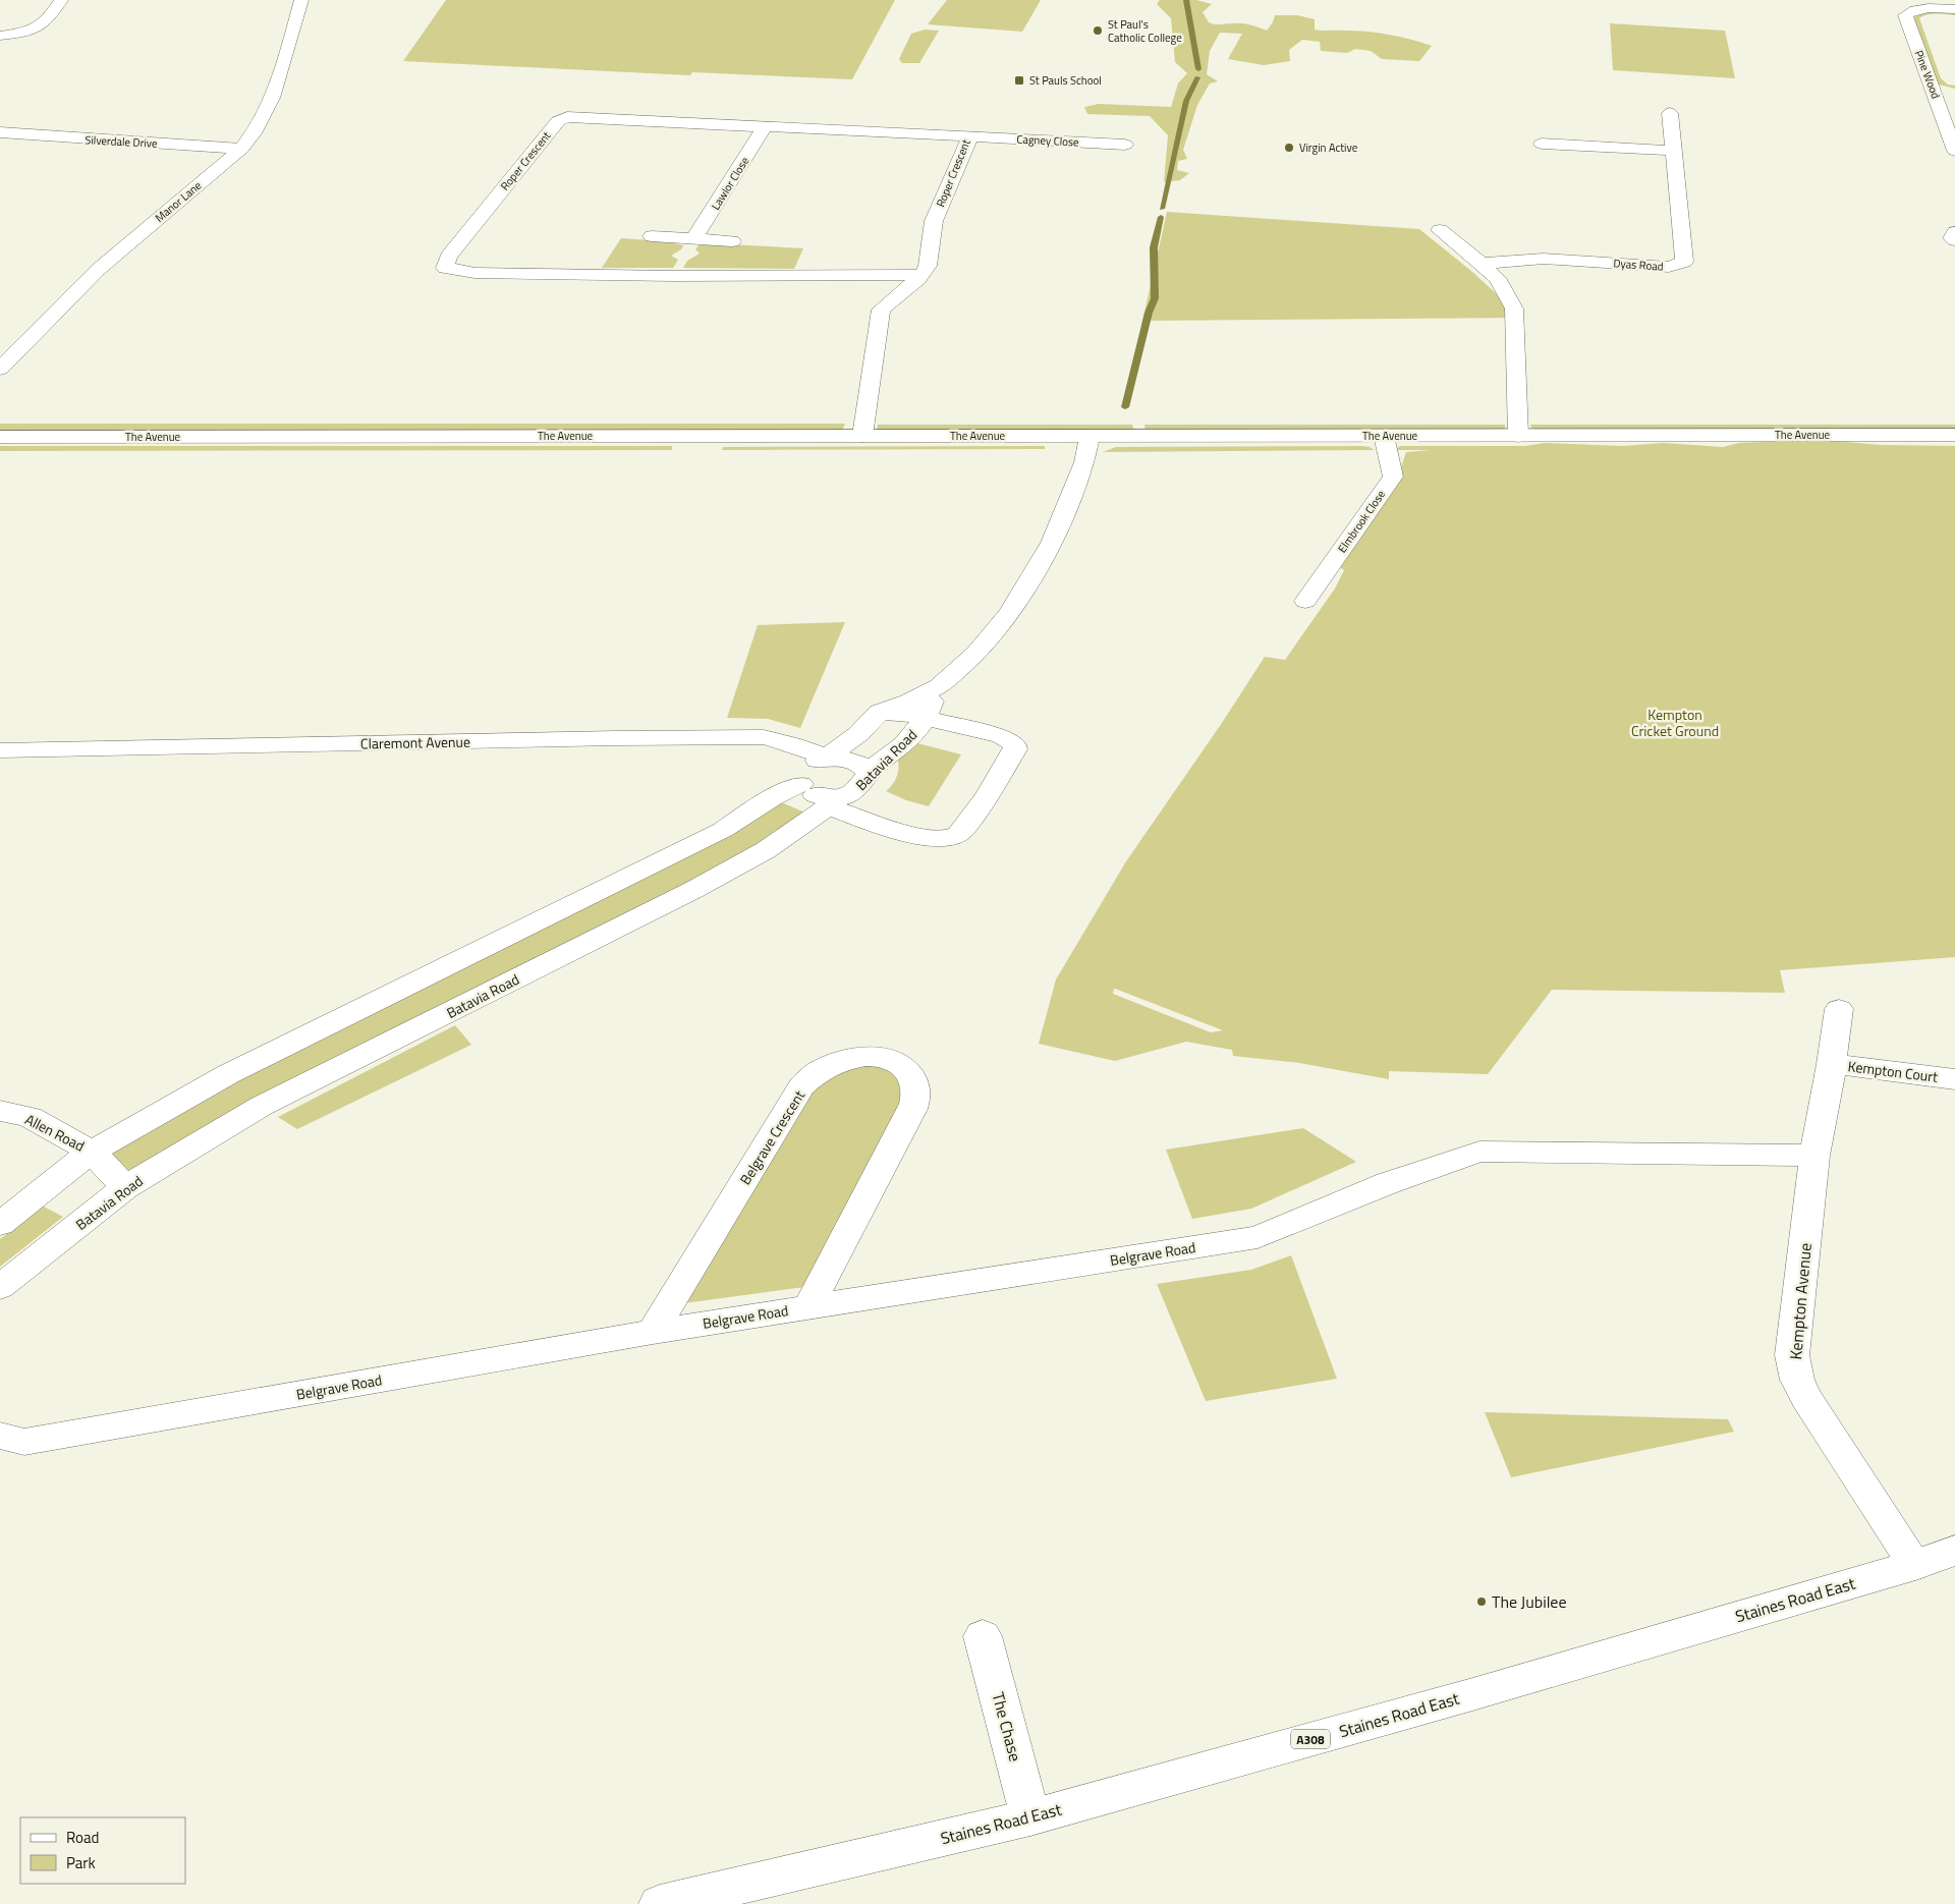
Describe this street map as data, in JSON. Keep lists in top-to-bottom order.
{
  "streets": {
    "main road": [
      "Pine Wood",
      "Cagney Close",
      "Silverdale Drive",
      "Roper Crescent",
      "Lawlor Close",
      "Manor Lane",
      "Dyas Road",
      "The Avenue",
      "Elmbrook Close",
      "Claremont Avenue",
      "Batavia Road",
      "Kempton Court",
      "Allen Road",
      "Belgrave Crescent",
      "Belgrave Road",
      "Kempton Avenue",
      "Staines Road East",
      "The Chase",
      "A308"
    ]
  },
  "crossings": [
    ["Cagney Close", "Roper Crescent"],
    ["Silverdale Drive", "Manor Lane"],
    ["Roper Crescent", "Lawlor Close"],
    ["The Avenue", "Elmbrook Close"],
    ["The Avenue", "Batavia Road"],
    ["Claremont Avenue", "Batavia Road"],
    ["Batavia Road", "Allen Road"],
    ["Kempton Court", "Kempton Avenue"],
    ["Belgrave Crescent", "Belgrave Road"],
    ["Belgrave Road", "Kempton Avenue"],
    ["Kempton Avenue", "Staines Road East"],
    ["Staines Road East", "The Chase"]
  ],
  "parks": ["Kempton Cricket Ground"],
  "places": {
    "other": ["St Paul's Catholic College", "Virgin Active", "The Jubilee"],
    "transit": ["St Pauls School"]
  },
  "legend": ["Road", "Park"]
}
